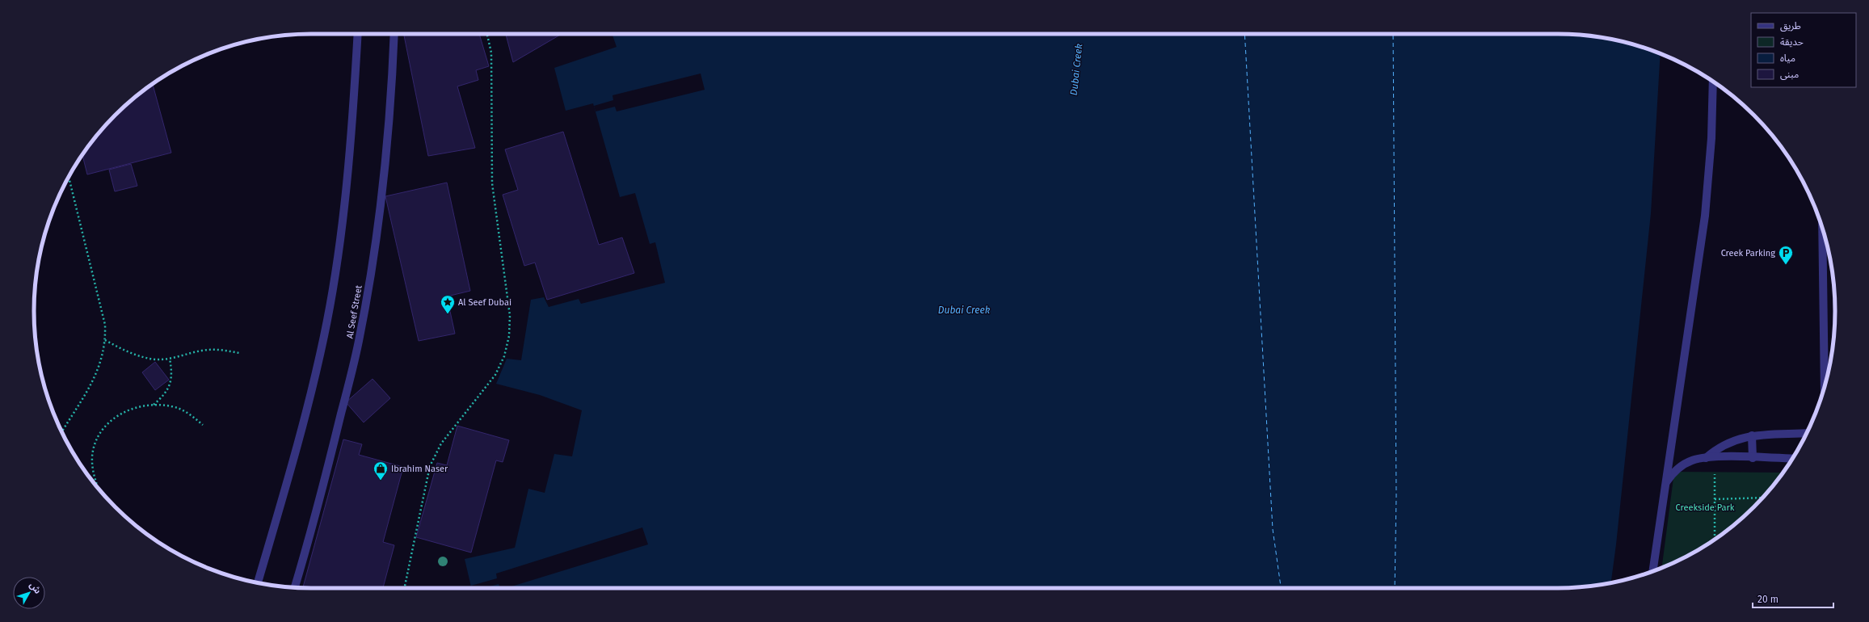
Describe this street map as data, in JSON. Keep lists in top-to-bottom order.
{
  "streets": {
    "street": ["Al Seef Street"]
  },
  "water": ["Dubai Creek"],
  "parks": ["Creekside Park"],
  "places": {
    "parking": ["Creek Parking"],
    "place": ["Al Seef Dubai"],
    "shop": ["Ibrahim Naser"]
  },
  "legend": [
    "طريق",
    "حديقة",
    "مياه",
    "مبنى"
  ],
  "scale_bar": "20 m",
  "north": "top right"
}
